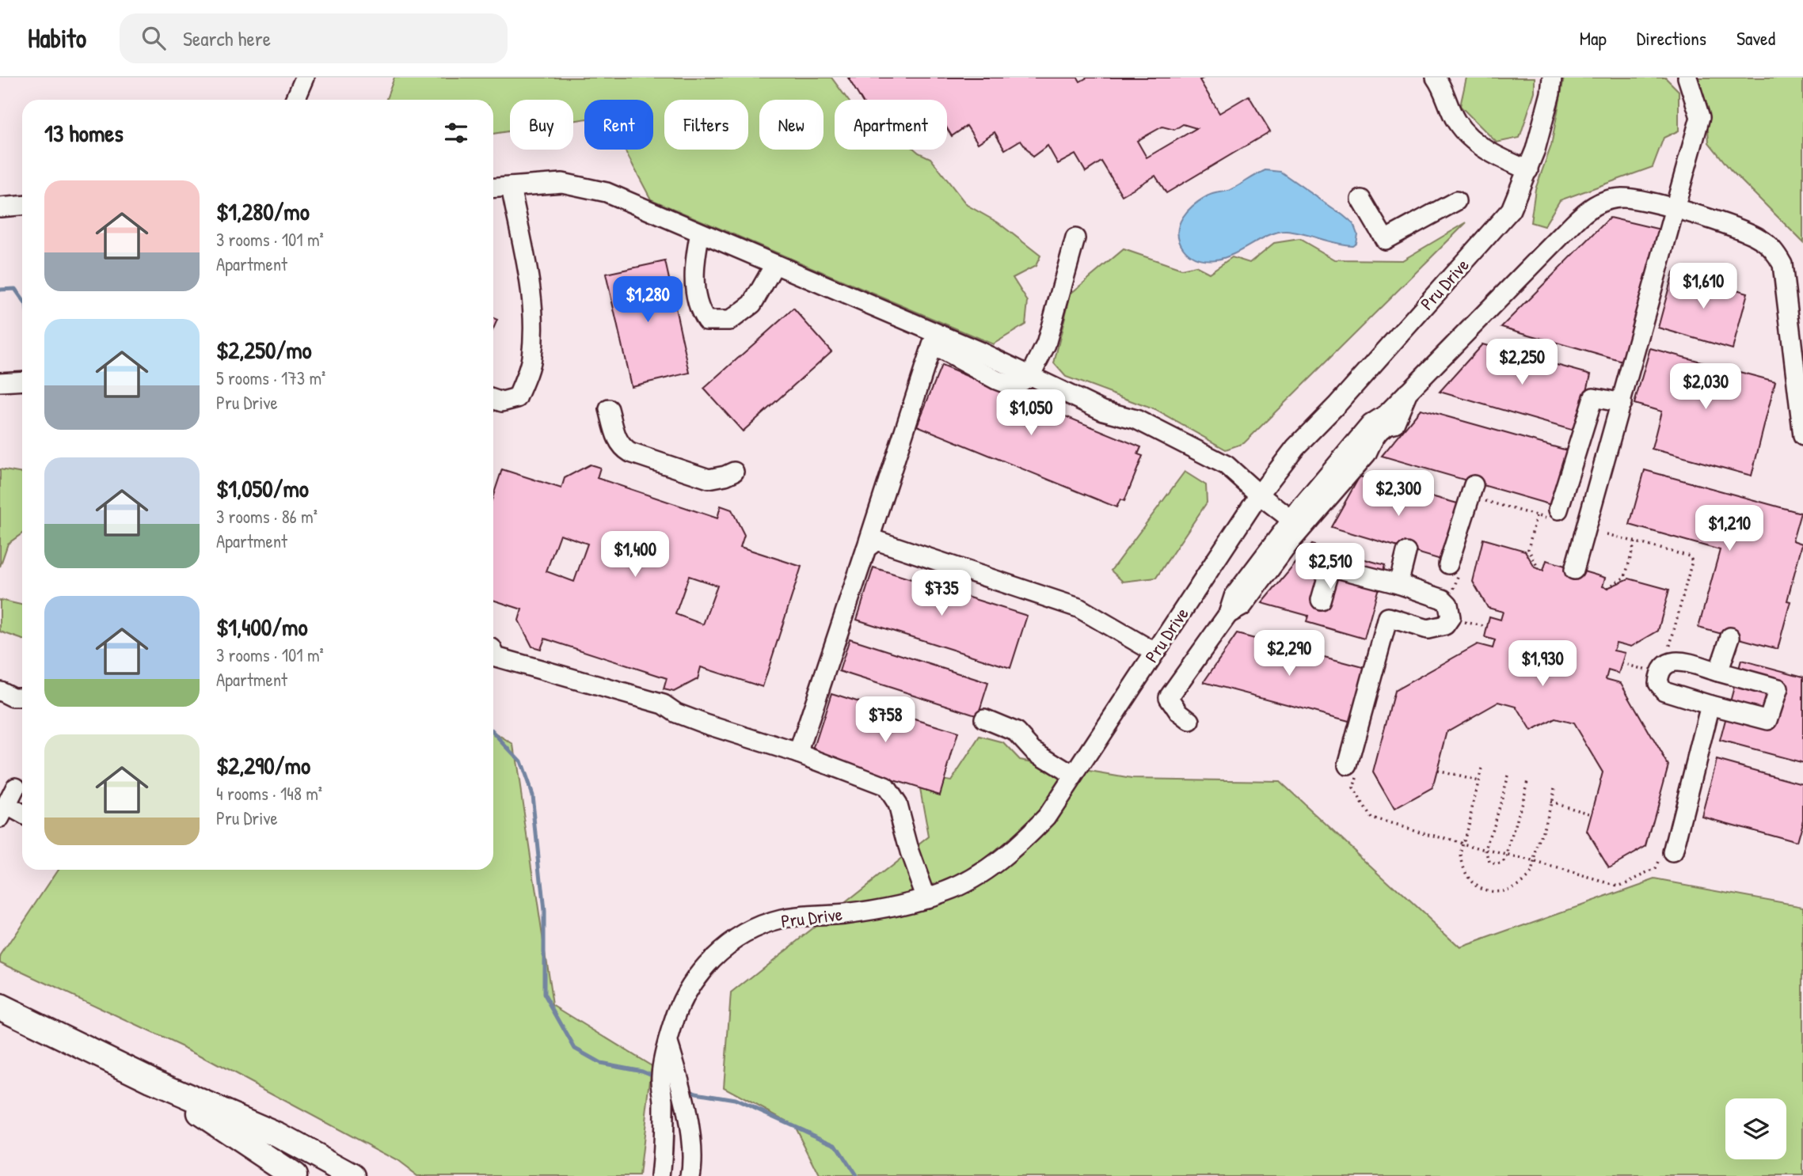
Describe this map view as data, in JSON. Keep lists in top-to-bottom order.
{
  "streets": {
    "street": ["Pru Drive"]
  },
  "page": {
    "header": "Habito",
    "search": "Search here",
    "nav": ["Map", "Directions", "Saved"],
    "chip": [
      "Buy",
      "Rent",
      "Filters",
      "New",
      "Apartment"
    ],
    "heading": "13 homes",
    "list": [
      {
        "name": "$1,280/mo",
        "note": "3 rooms · 101 m² · Apartment"
      },
      {
        "name": "$2,250/mo",
        "note": "5 rooms · 173 m² · Pru Drive"
      },
      {
        "name": "$1,050/mo",
        "note": "3 rooms · 86 m² · Apartment"
      },
      {
        "name": "$1,400/mo",
        "note": "3 rooms · 101 m² · Apartment"
      },
      {
        "name": "$2,290/mo",
        "note": "4 rooms · 148 m² · Pru Drive"
      }
    ],
    "price": [
      "$1,610",
      "$1,280",
      "$2,250",
      "$2,030",
      "$1,050",
      "$2,300",
      "$1,210",
      "$1,400",
      "$2,510",
      "$735",
      "$2,290",
      "$1,930",
      "$758"
    ]
  }
}
